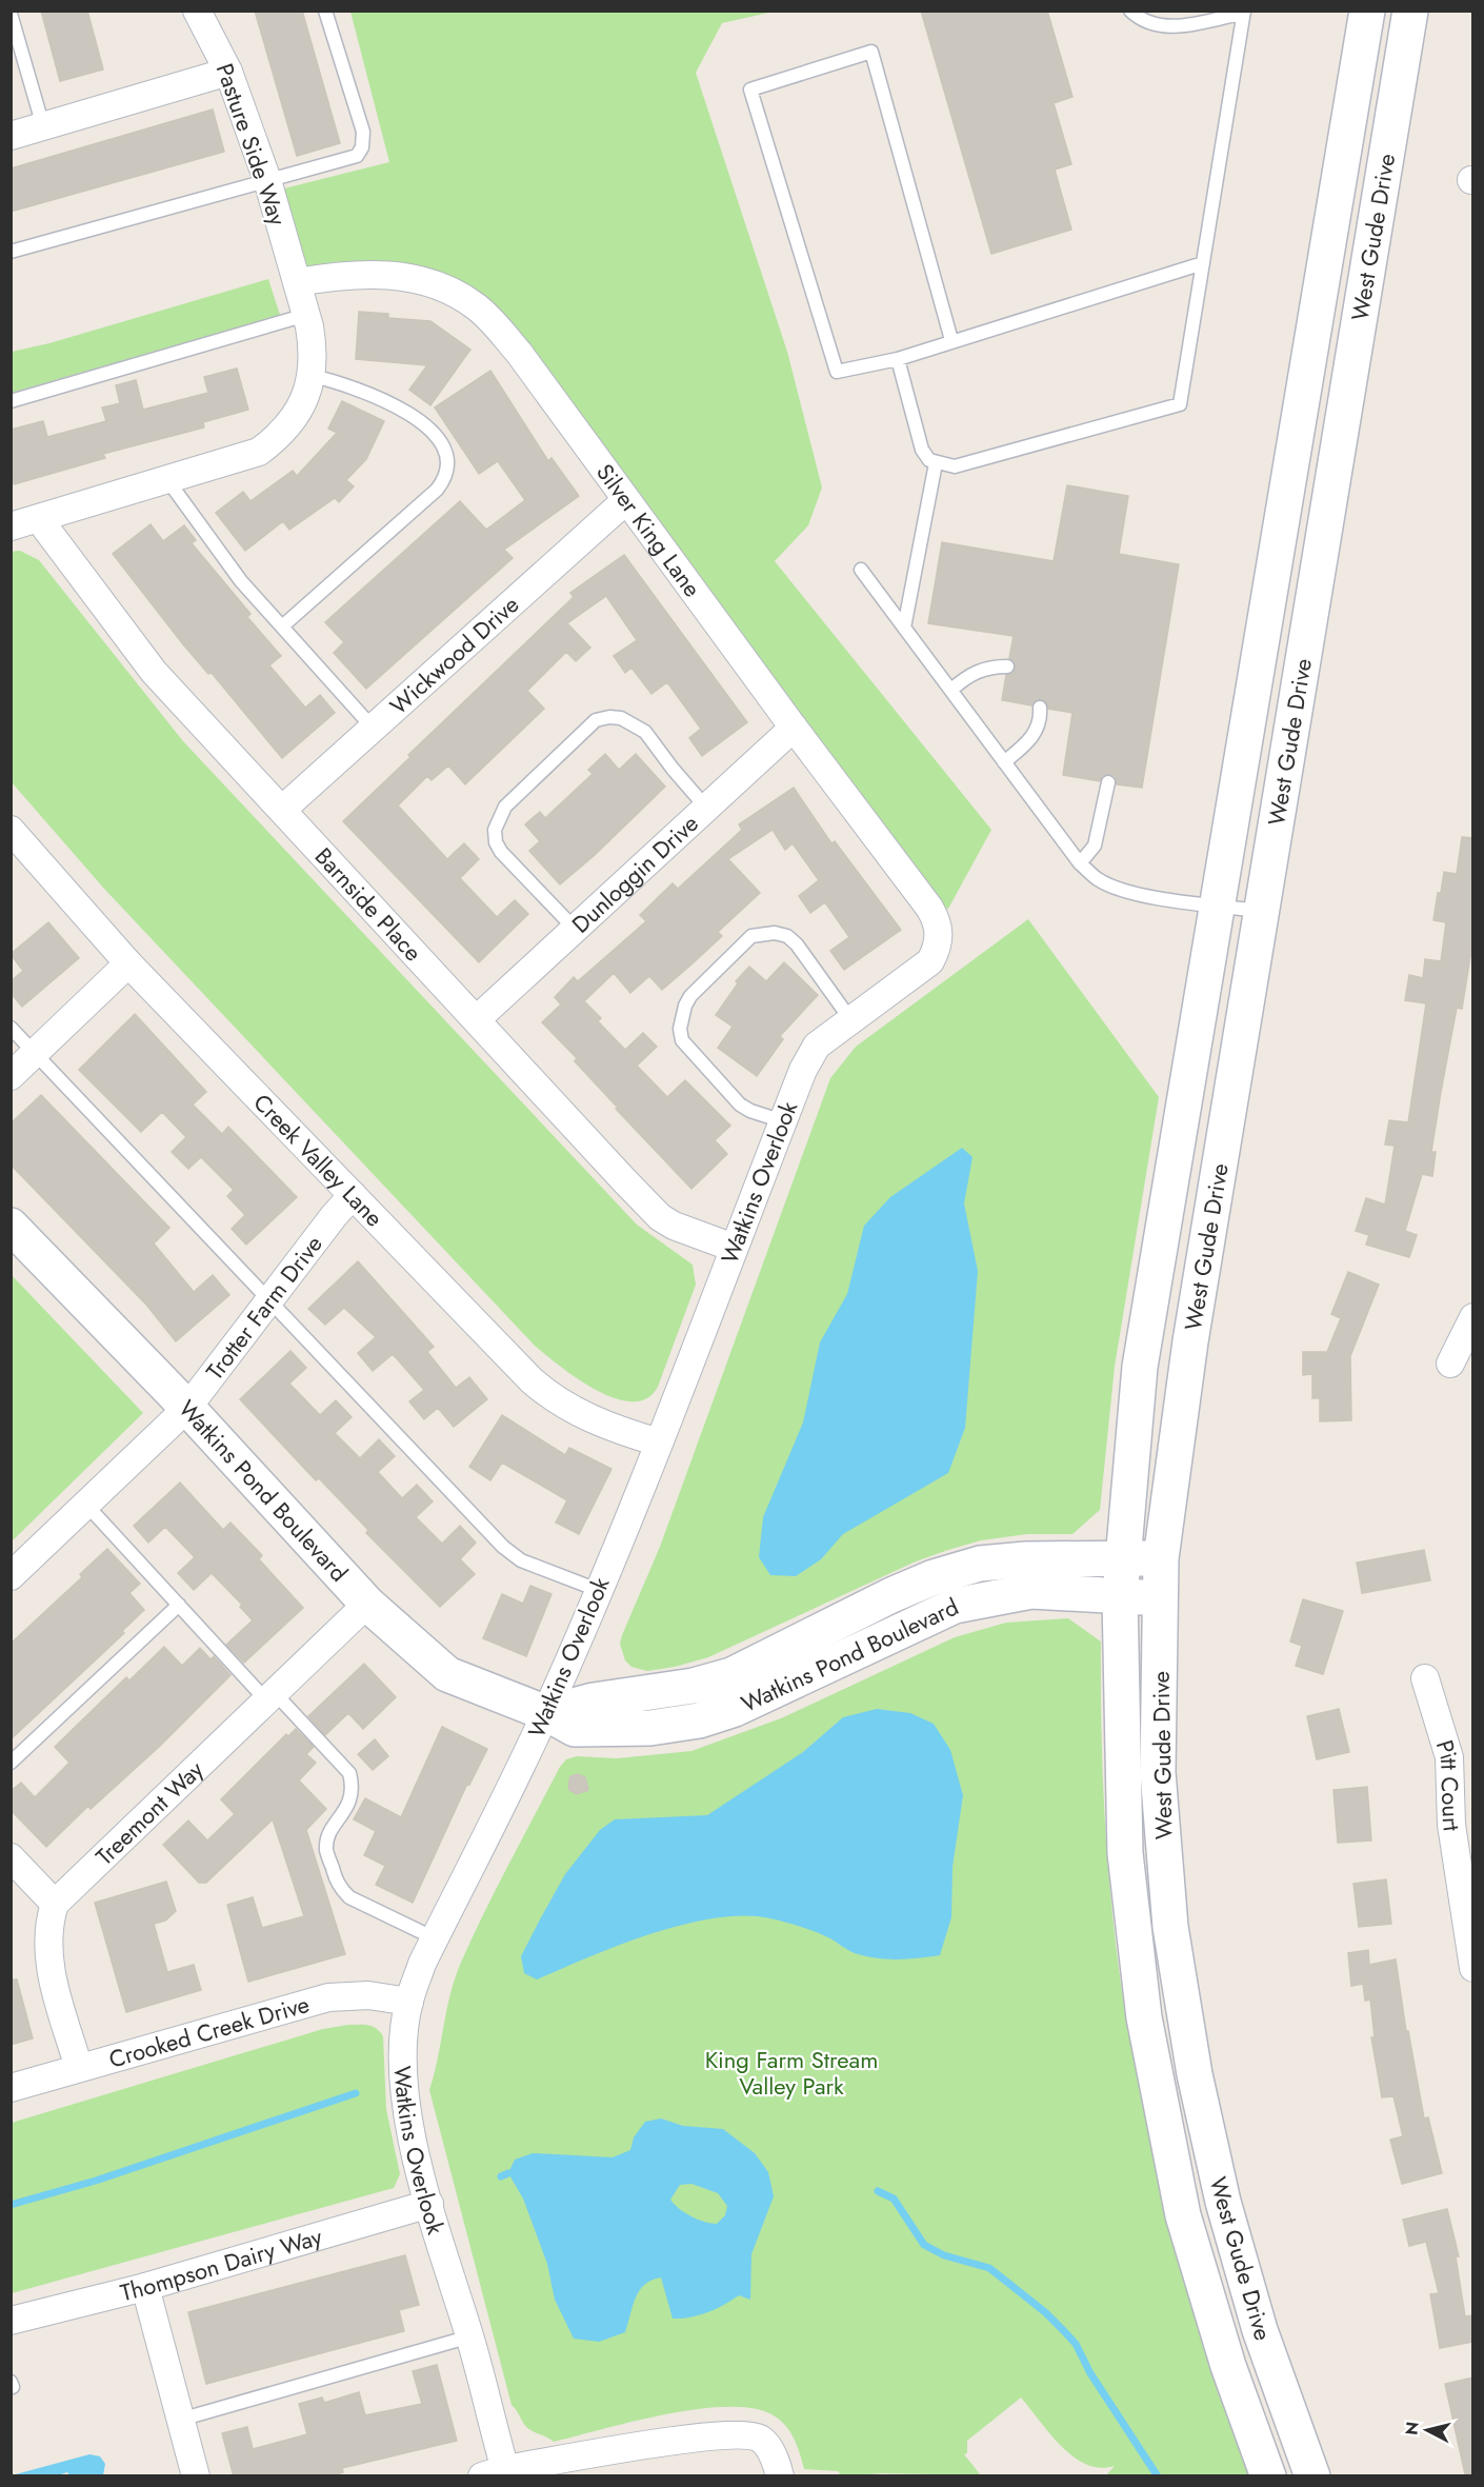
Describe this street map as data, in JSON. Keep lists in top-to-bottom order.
{
  "streets": {
    "main road": ["West Gude Drive", "Watkins Pond Boulevard"],
    "street": [
      "Pasture Side Way",
      "Silver King Lane",
      "Wickwood Drive",
      "Dunloggin Drive",
      "Barnside Place",
      "Creek Valley Lane",
      "Watkins Overlook",
      "Trotter Farm Drive",
      "Pitt Court",
      "Treemont Way",
      "Crooked Creek Drive",
      "Thompson Dairy Way"
    ]
  },
  "crossings": [
    ["Pasture Side Way", "Silver King Lane"],
    ["West Gude Drive", "Watkins Pond Boulevard"],
    ["Silver King Lane", "Wickwood Drive"],
    ["Silver King Lane", "Dunloggin Drive"],
    ["Silver King Lane", "Watkins Overlook"],
    ["Wickwood Drive", "Barnside Place"],
    ["Dunloggin Drive", "Barnside Place"],
    ["Barnside Place", "Watkins Overlook"],
    ["Creek Valley Lane", "Watkins Overlook"],
    ["Creek Valley Lane", "Trotter Farm Drive"],
    ["Watkins Overlook", "Watkins Pond Boulevard"],
    ["Watkins Overlook", "Crooked Creek Drive"],
    ["Watkins Overlook", "Thompson Dairy Way"],
    ["Trotter Farm Drive", "Watkins Pond Boulevard"],
    ["Watkins Pond Boulevard", "Treemont Way"]
  ],
  "parks": ["King Farm Stream Valley Park"],
  "north": "left"
}
